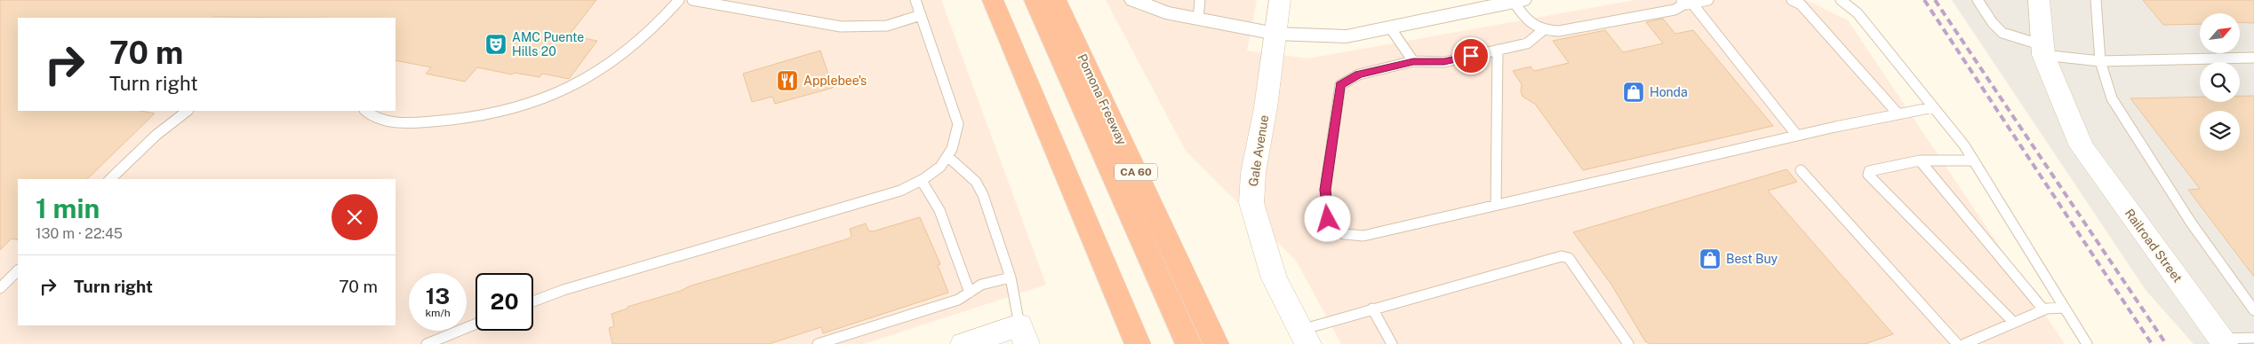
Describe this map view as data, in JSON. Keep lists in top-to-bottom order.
{
  "streets": {
    "highway": ["Pomona Freeway", "CA 60"],
    "street": ["Gale Avenue", "Railroad Street"]
  },
  "places": {
    "theatre": ["AMC Puente Hills 20"],
    "restaurant": ["Applebee's"],
    "shop": ["Honda", "Best Buy"]
  },
  "north": "top right",
  "page": {
    "turn": ["70 m", "Turn right"],
    "heading": ["1 min", "130 m · 22:45"],
    "list": [
      {
        "name": "Turn right",
        "value": "70 m"
      }
    ],
    "speed": "13 km/h",
    "limit": "20"
  }
}
